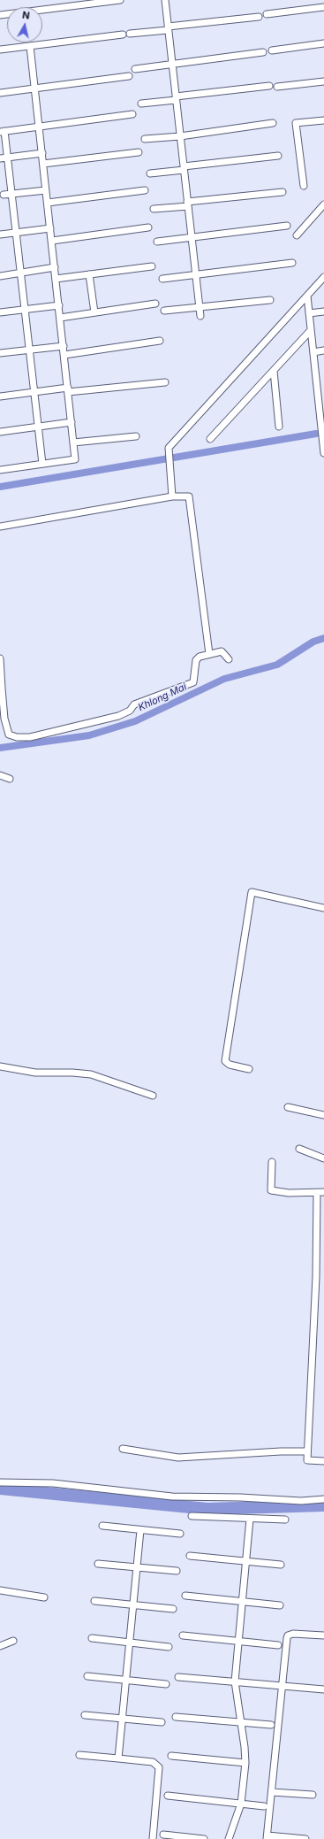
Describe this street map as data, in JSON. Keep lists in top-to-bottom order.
{
  "water": ["Khlong Mai"],
  "north": "top"
}
